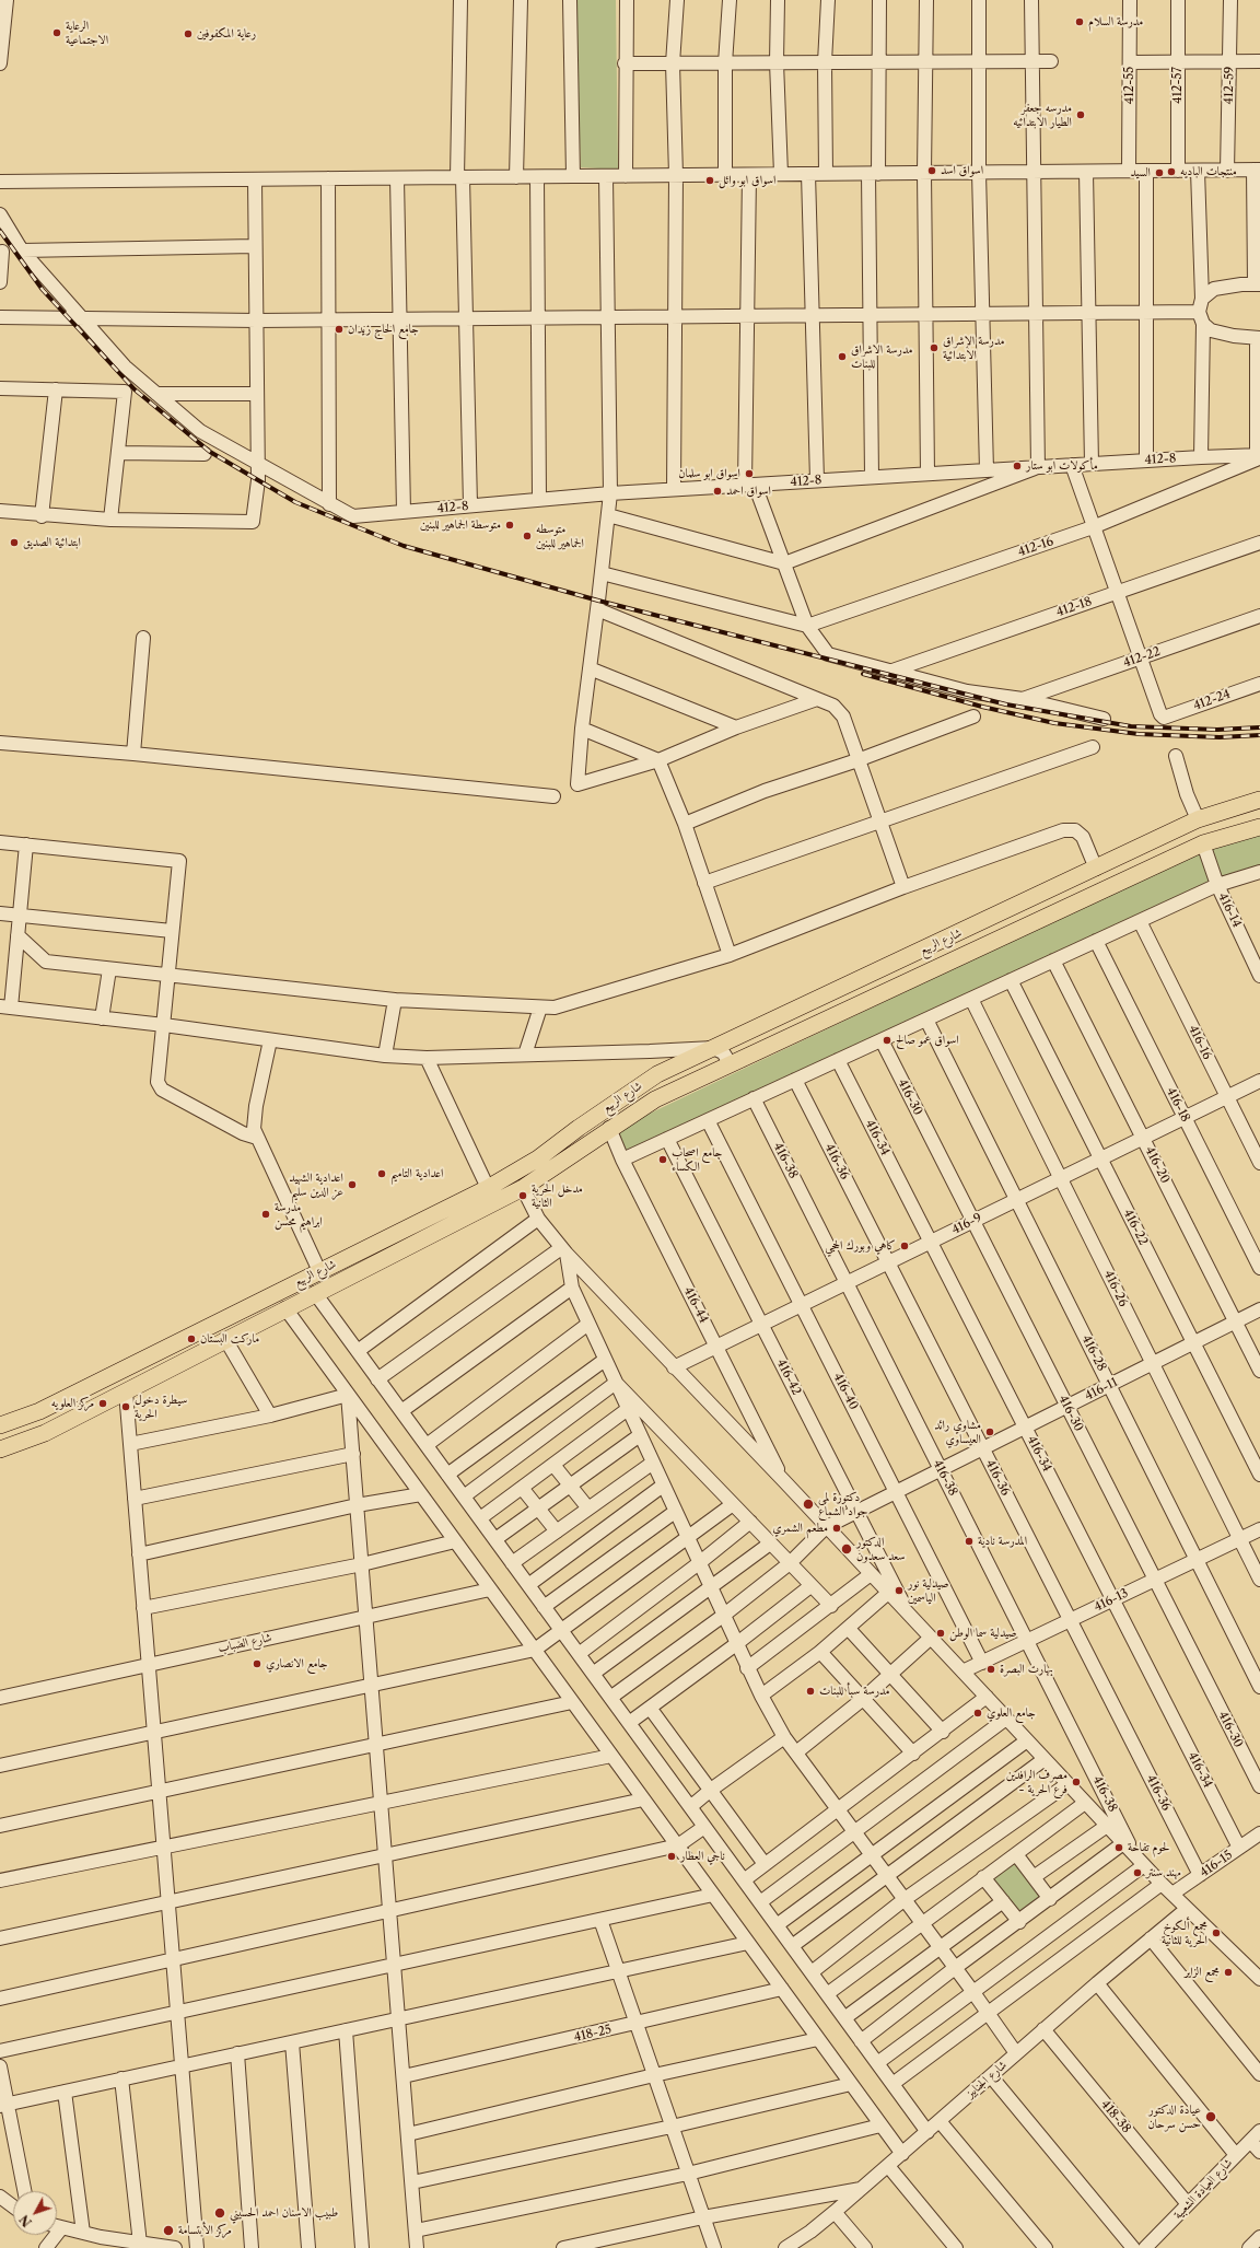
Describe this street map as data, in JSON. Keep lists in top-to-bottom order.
{
  "streets": {
    "main road": ["شارع الربيع"],
    "street": [
      "412-55",
      "412-57",
      "412-59",
      "412-8",
      "412-16",
      "412-18",
      "412-22",
      "412-24",
      "416-14",
      "416-16",
      "416-30",
      "416-18",
      "416-34",
      "416-38",
      "416-36",
      "416-20",
      "416-9",
      "416-22",
      "416-26",
      "416-44",
      "416-28",
      "416-42",
      "416-11",
      "416-40",
      "416-13",
      "شارع الضباب",
      "416-15",
      "418-25",
      "شارع الجنابيز",
      "418-38",
      "شارع العيادة الشعبية"
    ]
  },
  "crossings": [
    ["412-8", "412-16"],
    ["412-22", "412-24"],
    ["416-14", "شارع الربيع"],
    ["شارع الربيع", "416-44"],
    ["416-16", "416-9"],
    ["416-30", "416-9"],
    ["416-30", "416-11"],
    ["416-30", "416-13"],
    ["416-18", "416-9"],
    ["416-34", "416-9"],
    ["416-34", "416-11"],
    ["416-34", "416-13"],
    ["416-34", "416-15"],
    ["416-38", "416-9"],
    ["416-38", "416-11"],
    ["416-38", "416-13"],
    ["416-36", "416-9"],
    ["416-36", "416-11"],
    ["416-36", "416-13"],
    ["416-36", "416-15"],
    ["416-20", "416-9"],
    ["416-20", "416-11"],
    ["416-9", "416-22"],
    ["416-9", "416-26"],
    ["416-9", "416-44"],
    ["416-9", "416-28"],
    ["416-9", "416-42"],
    ["416-9", "416-40"],
    ["416-22", "416-11"],
    ["416-26", "416-11"],
    ["416-26", "416-13"],
    ["416-28", "416-11"],
    ["416-28", "416-13"],
    ["416-42", "416-11"],
    ["416-11", "416-40"],
    ["416-40", "416-13"],
    ["شارع الجنابيز", "418-38"],
    ["418-38", "شارع العيادة الشعبية"]
  ],
  "places": [
    "مدرسة السلام",
    "الرعاية الاجتماعية",
    "رعاية المكفوفين",
    "مدرسه جعفر الطيار الابتدائيه",
    "اسواق اسد",
    "منتجات الباديه",
    "السيد",
    "اسواق ابو وائل",
    "جامع الحاج زيدان",
    "مدرسة الإشراق الابتدائية",
    "مدرسة الاشراق للبنات",
    "مأكولات ابو ستار",
    "اسواق ابو سلمان",
    "اسواق احمد",
    "متوسطة الجماهير للبنين",
    "متوسطه الجماهير للبنين",
    "ابتدائية الصديق",
    "اسواق عمو صالح",
    "جامع اصحاب الکساء",
    "اعدادية التاميم",
    "اعدادية الشهيد عز الدين سليم",
    "مدخل الحرية الثانية",
    "مدرسة ابراهيم محسن",
    "كاهي وبورك الحجي",
    "ماركت البستان",
    "مركز العلويه",
    "سيطرة دخول الحرية",
    "مشاوي رائد العيساوي",
    "دكتورة لمى جواد الشماع",
    "مطعم الشمري",
    "المدرسة نادية",
    "الدكتور سعد سعدون",
    "صيدلية نور الياسمين",
    "صيدلية سما الوطن",
    "جامع الانصاري",
    "بهارت البصرة",
    "مدرسة سبأ للبنات",
    "جامع العلوي",
    "مصرف الرافدين - فرع الحرية",
    "لحوم تفاحة",
    "ناجي العطار",
    "مهند سنتر",
    "مجمع ألكوخ الحرية للثانية",
    "مجمع الزاير",
    "عيادة الدكتور حسن سرحان",
    "طبيب الاسنان احمد الحسيني",
    "مركز الأبتسامة"
  ],
  "north": "bottom left"
}
